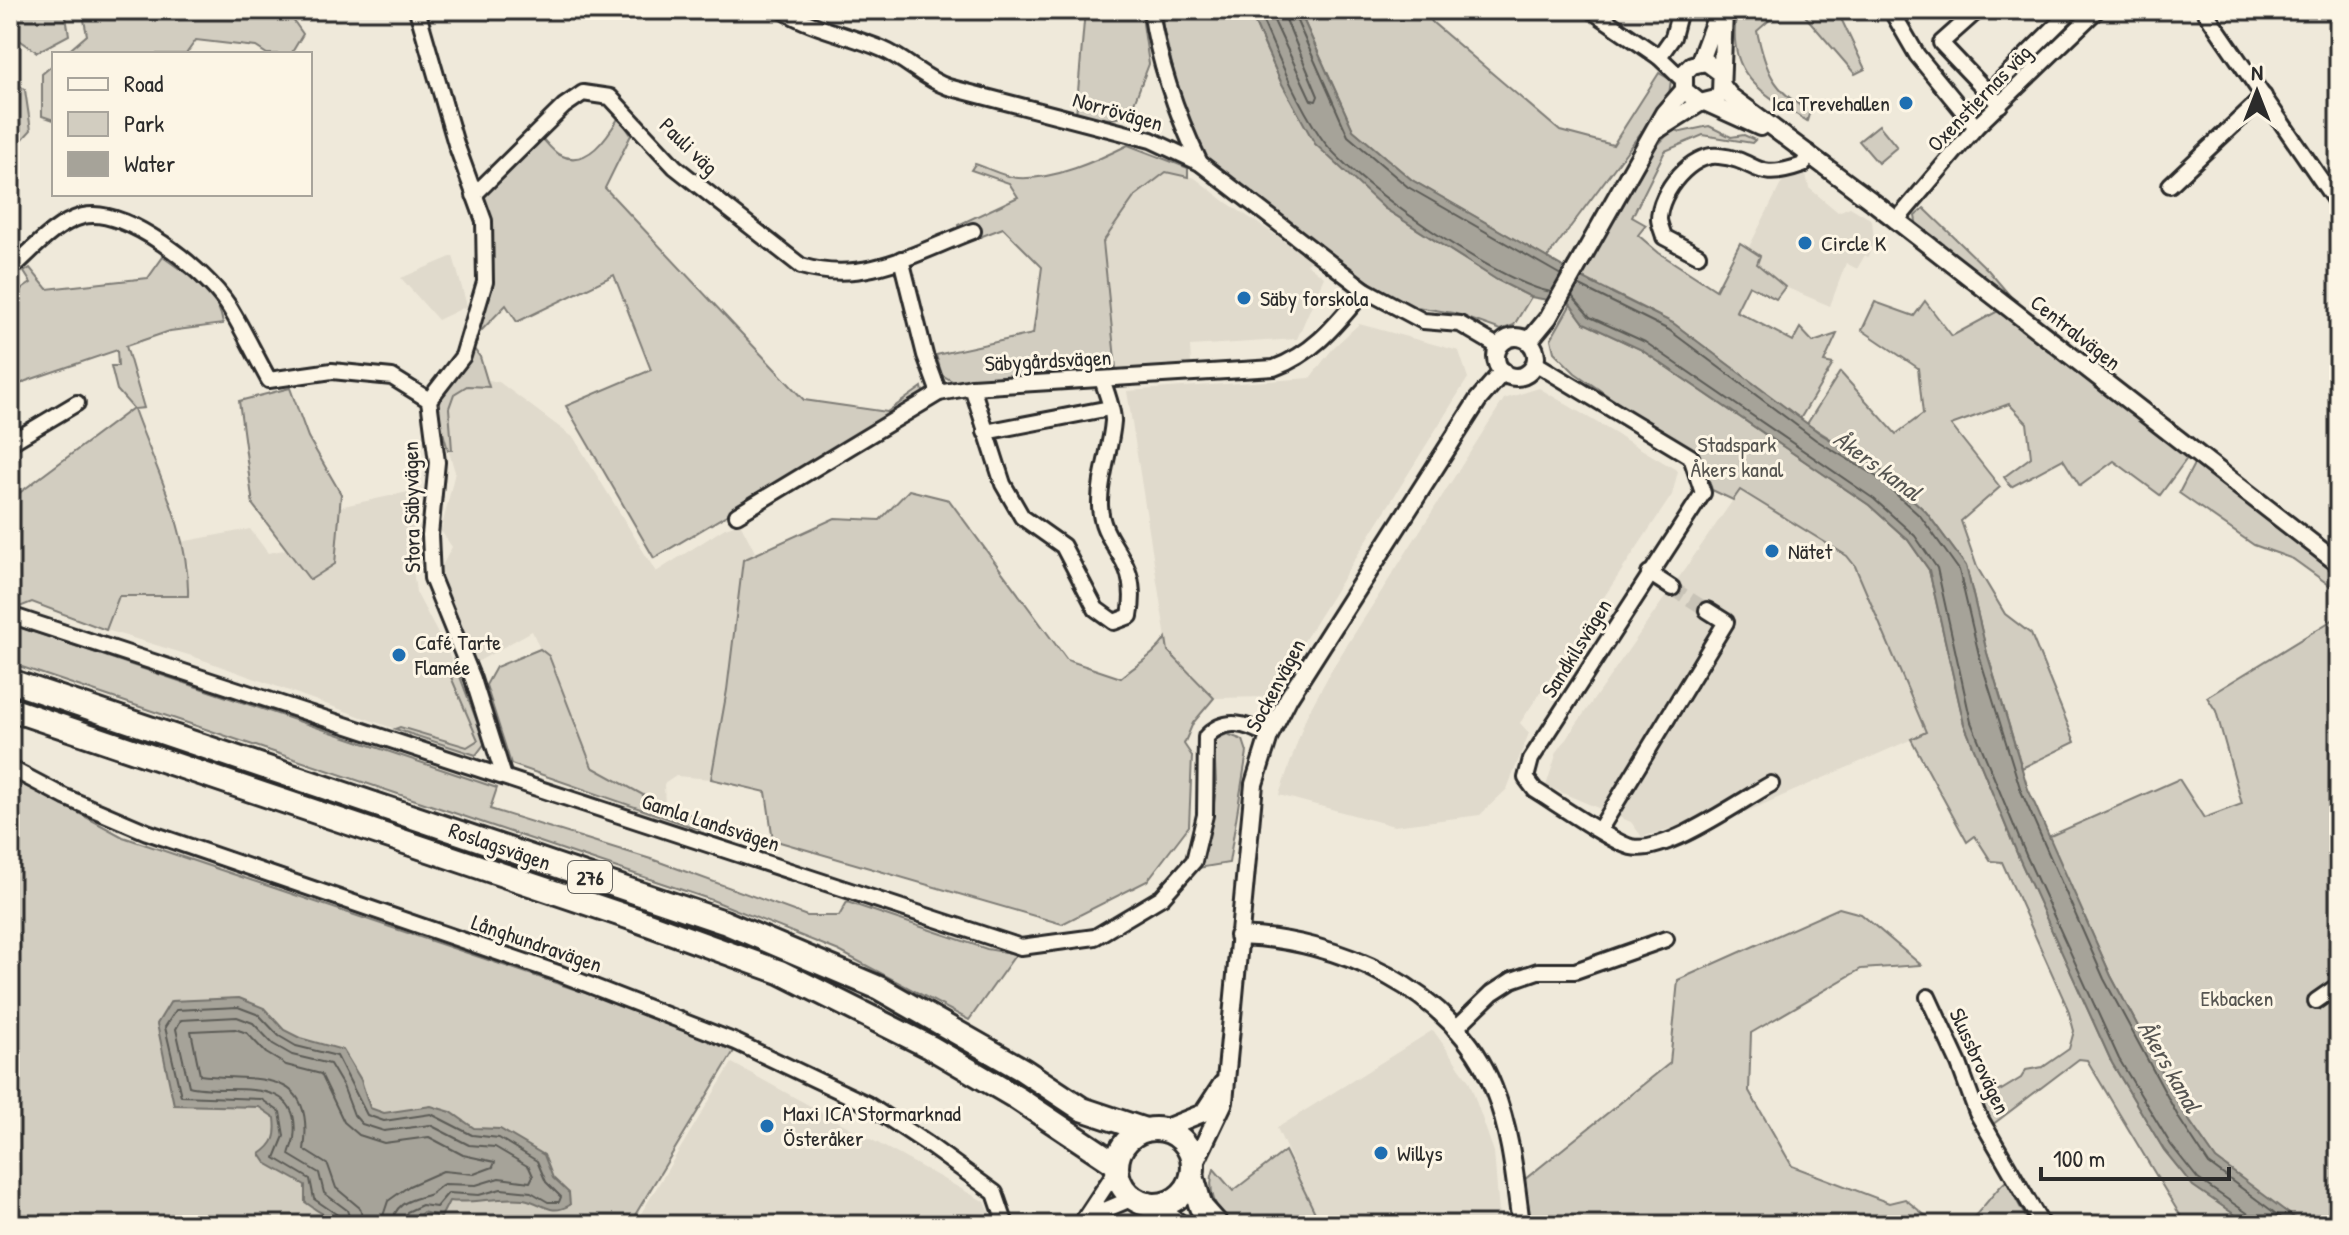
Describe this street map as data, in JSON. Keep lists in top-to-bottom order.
{
  "streets": {
    "main road": ["Roslagsvägen", "276"],
    "street": [
      "Oxenstiernas väg",
      "Norrövägen",
      "Pauli väg",
      "Centralvägen",
      "Säbygårdsvägen",
      "Stora Säbyvägen",
      "Sandkilsvägen",
      "Sockenvägen",
      "Gamla Landsvägen",
      "Långhundravägen",
      "Slussbrovägen"
    ]
  },
  "crossings": [
    ["Oxenstiernas väg", "Centralvägen"],
    ["Norrövägen", "Säbygårdsvägen"],
    ["Norrövägen", "Sandkilsvägen"],
    ["Norrövägen", "Sockenvägen"],
    ["Stora Säbyvägen", "Gamla Landsvägen"],
    ["Sandkilsvägen", "Sockenvägen"],
    ["Sockenvägen", "Gamla Landsvägen"],
    ["Sockenvägen", "Roslagsvägen"]
  ],
  "water": ["Åkers kanal"],
  "parks": ["Stadspark Åkers kanal", "Ekbacken"],
  "places": [
    "Ica Trevehallen",
    "Circle K",
    "Säby forskola",
    "Nätet",
    "Café Tarte Flamée",
    "Maxi ICA Stormarknad Österåker",
    "Willys"
  ],
  "legend": ["Road", "Park", "Water"],
  "scale_bar": "100 m",
  "north": "top"
}
